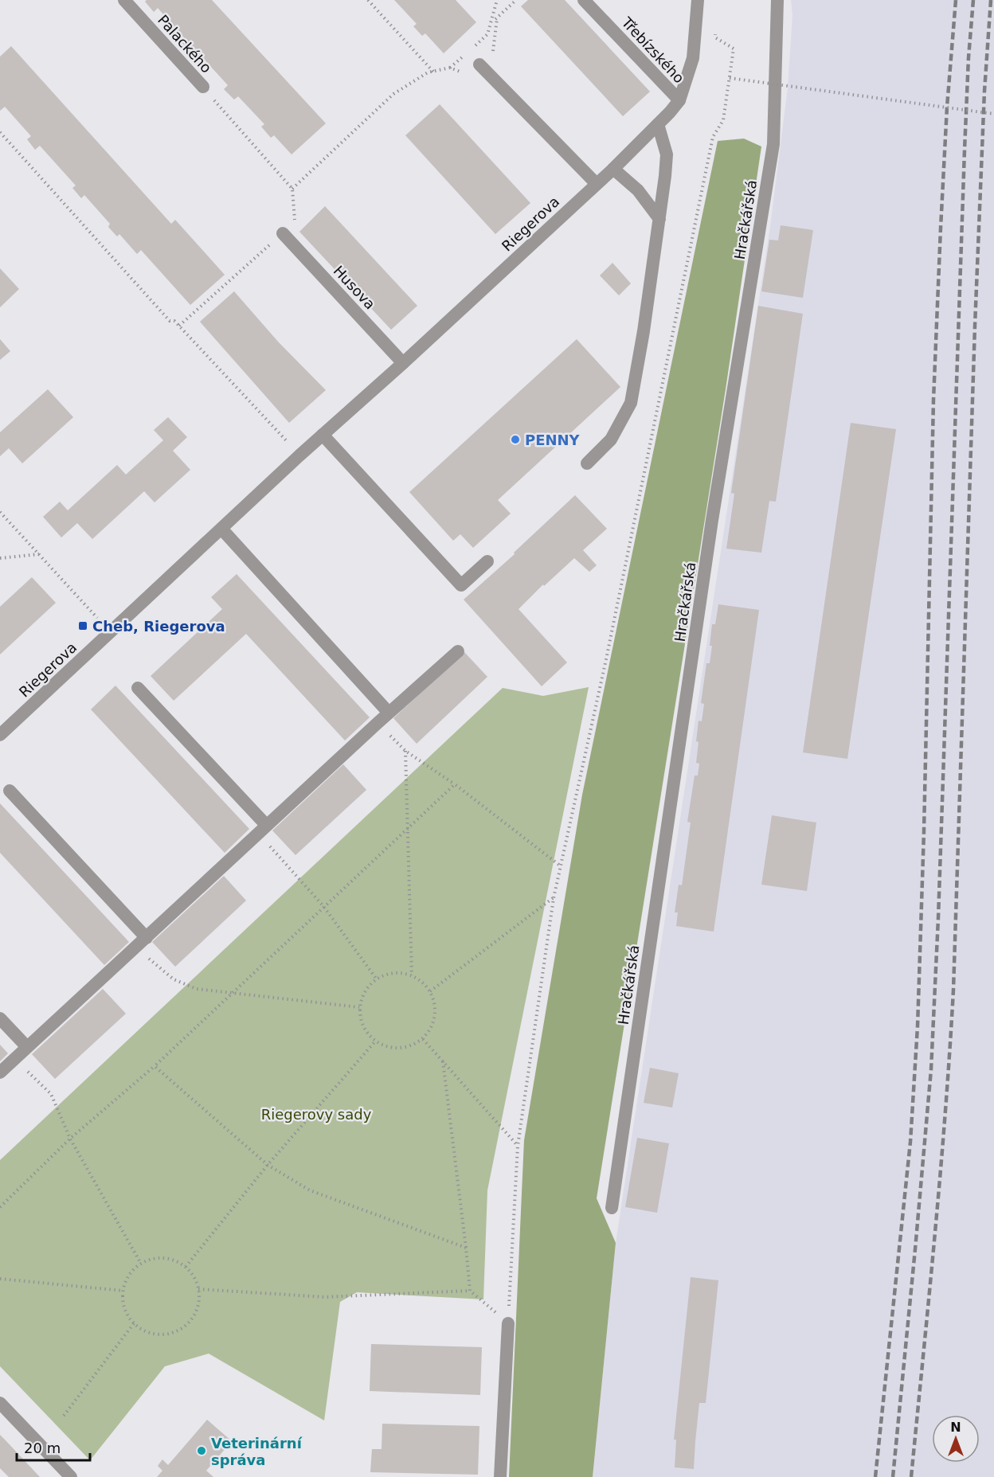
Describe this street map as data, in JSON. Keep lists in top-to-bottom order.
{
  "streets": {
    "street": [
      "Palackého",
      "Třebízského",
      "Hračkářská",
      "Riegerova",
      "Husova"
    ]
  },
  "crossings": [
    ["Třebízského", "Riegerova"],
    ["Riegerova", "Husova"]
  ],
  "parks": ["Riegerovy sady"],
  "places": {
    "other": ["PENNY", "Veterinární správa"],
    "transit": ["Cheb, Riegerova"]
  },
  "scale_bar": "20 m",
  "north": "top"
}
